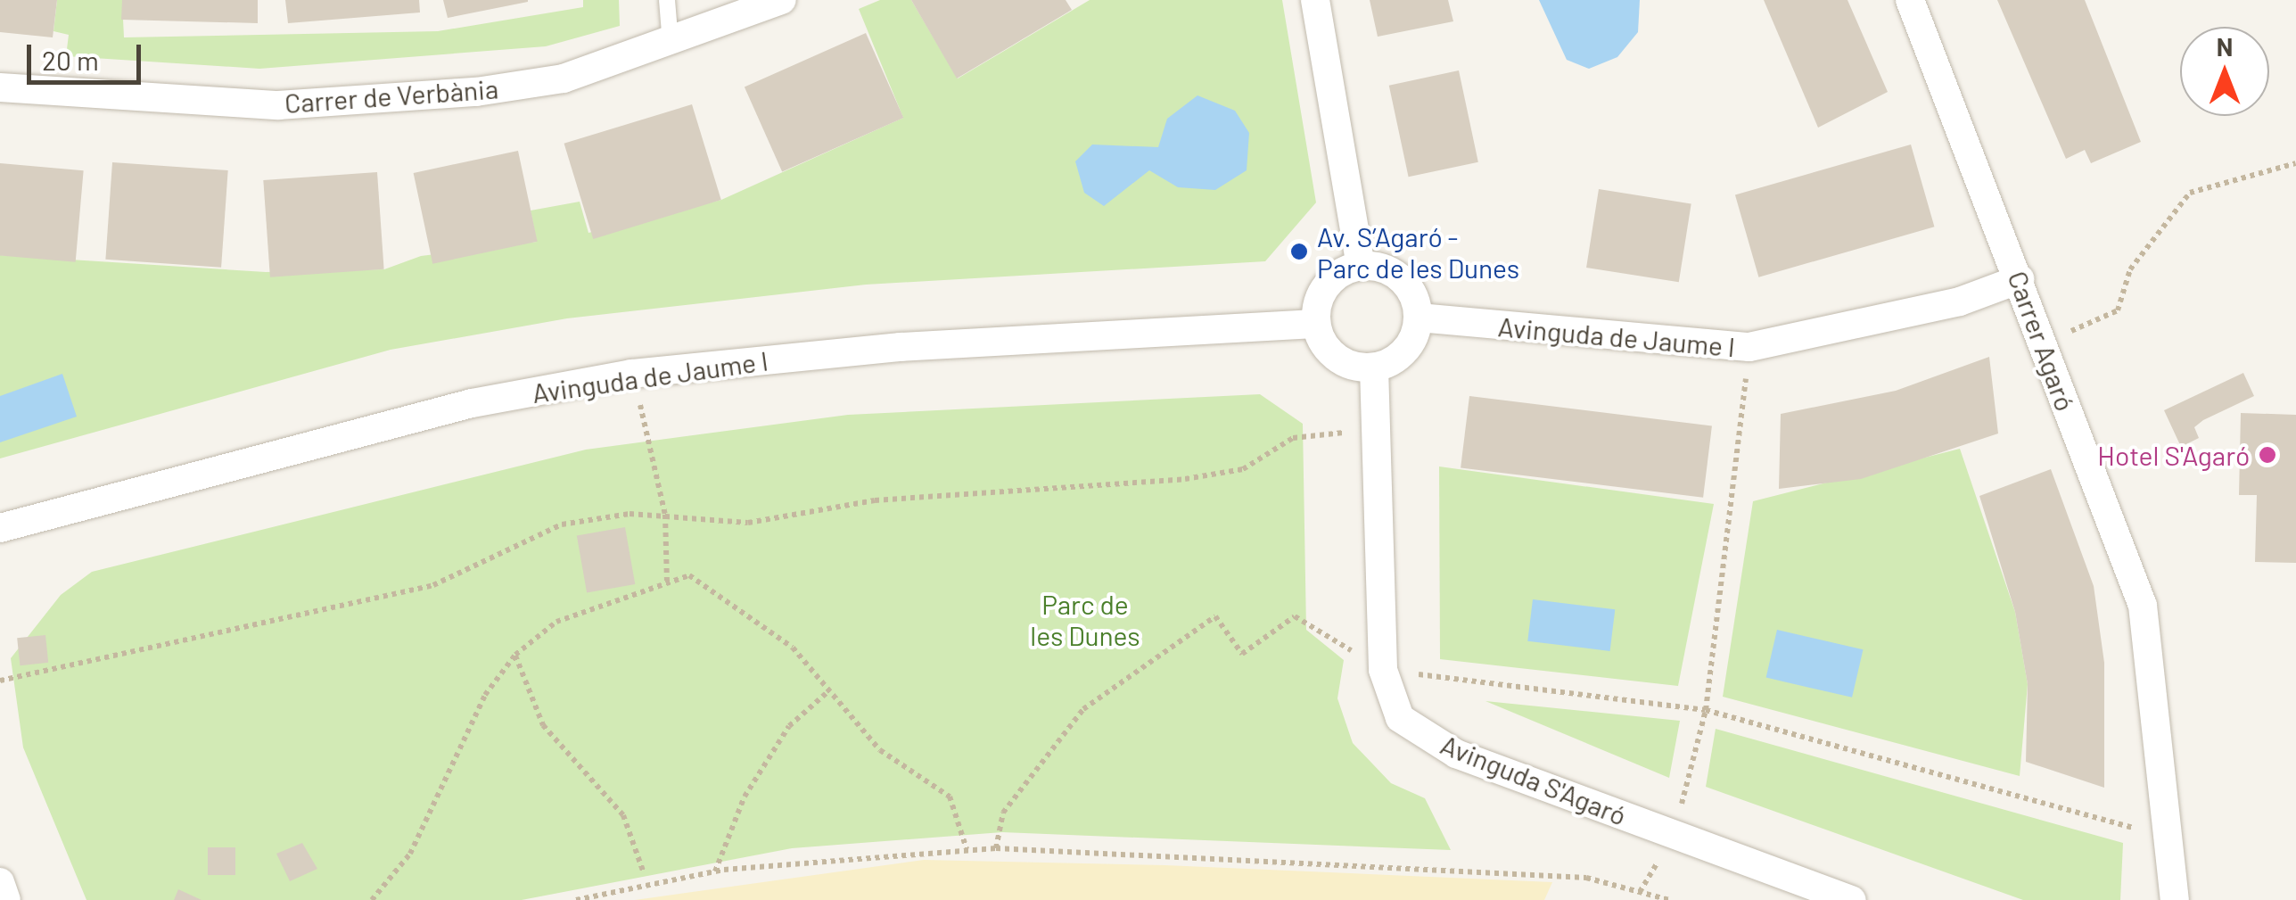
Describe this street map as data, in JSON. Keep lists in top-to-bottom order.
{
  "streets": {
    "street": [
      "Carrer de Verbània",
      "Avinguda de Jaume I",
      "Carrer Agaró",
      "Avinguda S'Agaró"
    ]
  },
  "crossings": [
    ["Avinguda de Jaume I", "Carrer Agaró"],
    ["Avinguda de Jaume I", "Avinguda S'Agaró"]
  ],
  "parks": ["Parc de les Dunes"],
  "places": ["Av. S’Agaró - Parc de les Dunes", "Hotel S'Agaró"],
  "scale_bar": "20 m",
  "north": "top"
}
